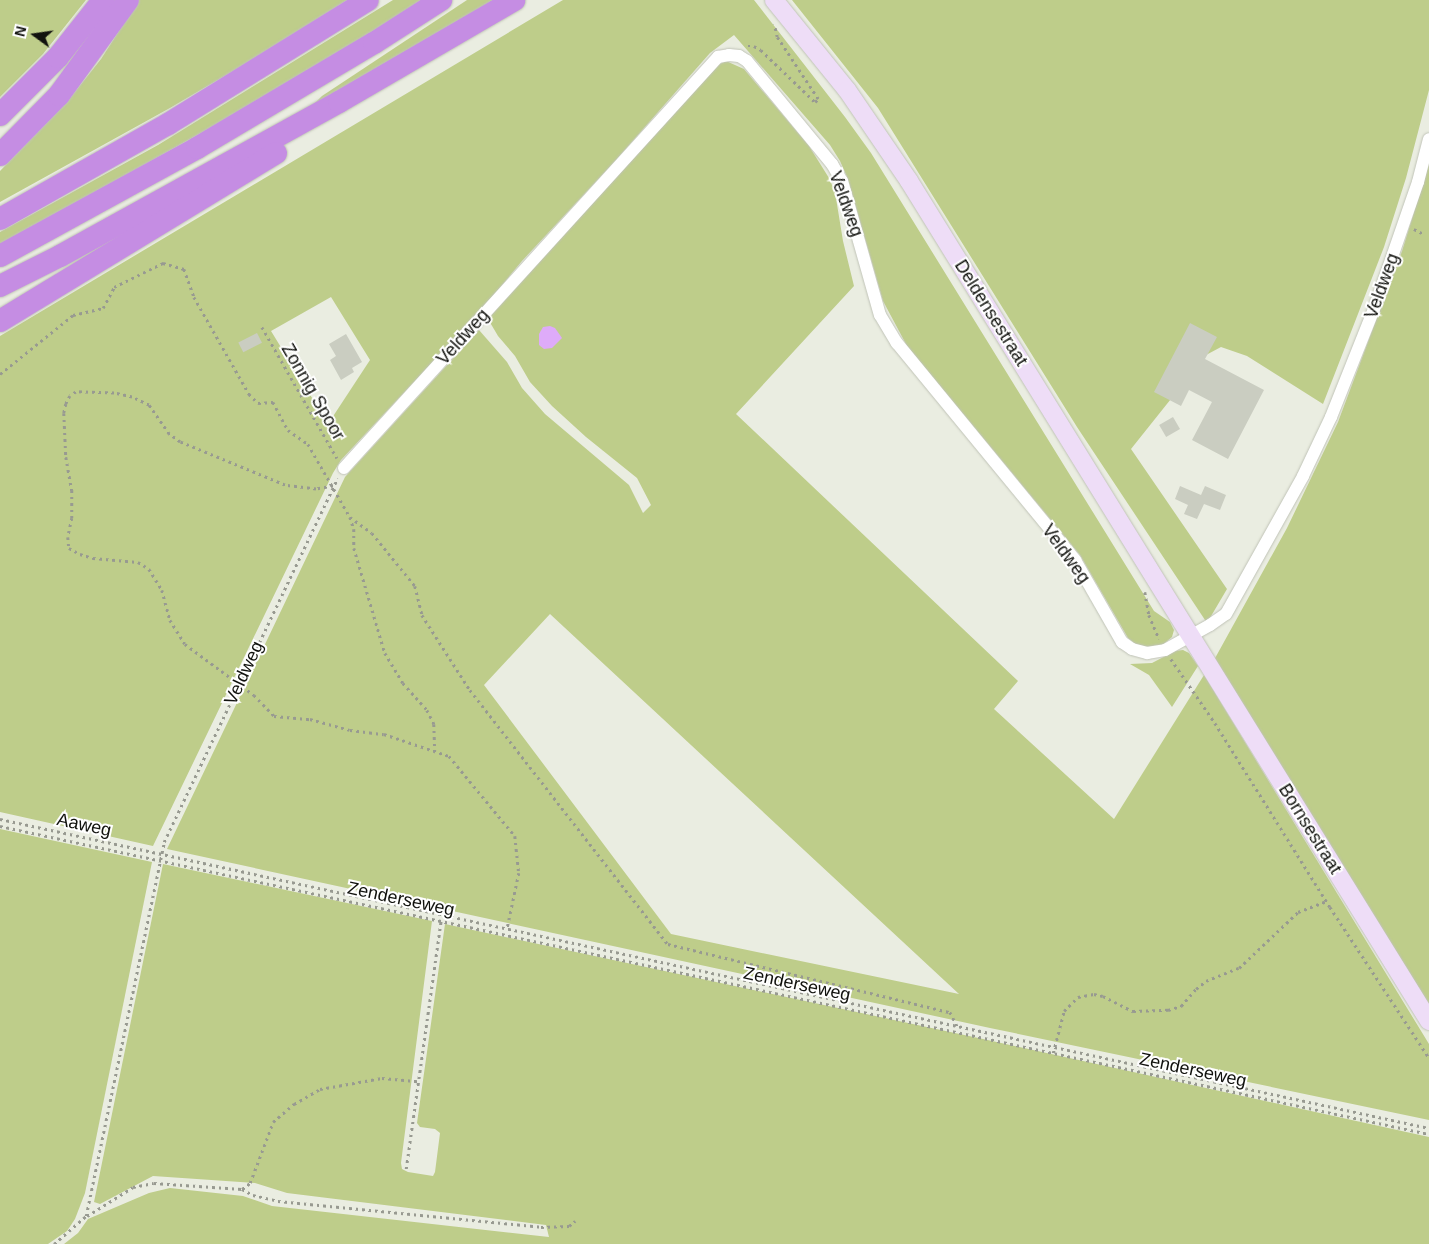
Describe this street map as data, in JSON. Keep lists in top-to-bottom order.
{
  "streets": {
    "street": ["Veldweg", "Deldensestraat", "Bornsestraat"],
    "path": ["Zonnig Spoor", "Aaweg", "Zenderseweg"]
  },
  "crossings": [
    ["Veldweg", "Deldensestraat"],
    ["Veldweg", "Zonnig Spoor"],
    ["Veldweg", "Aaweg"],
    ["Veldweg", "Bornsestraat"],
    ["Veldweg", "Zenderseweg"],
    ["Deldensestraat", "Bornsestraat"],
    ["Aaweg", "Zenderseweg"]
  ],
  "north": "left"
}
